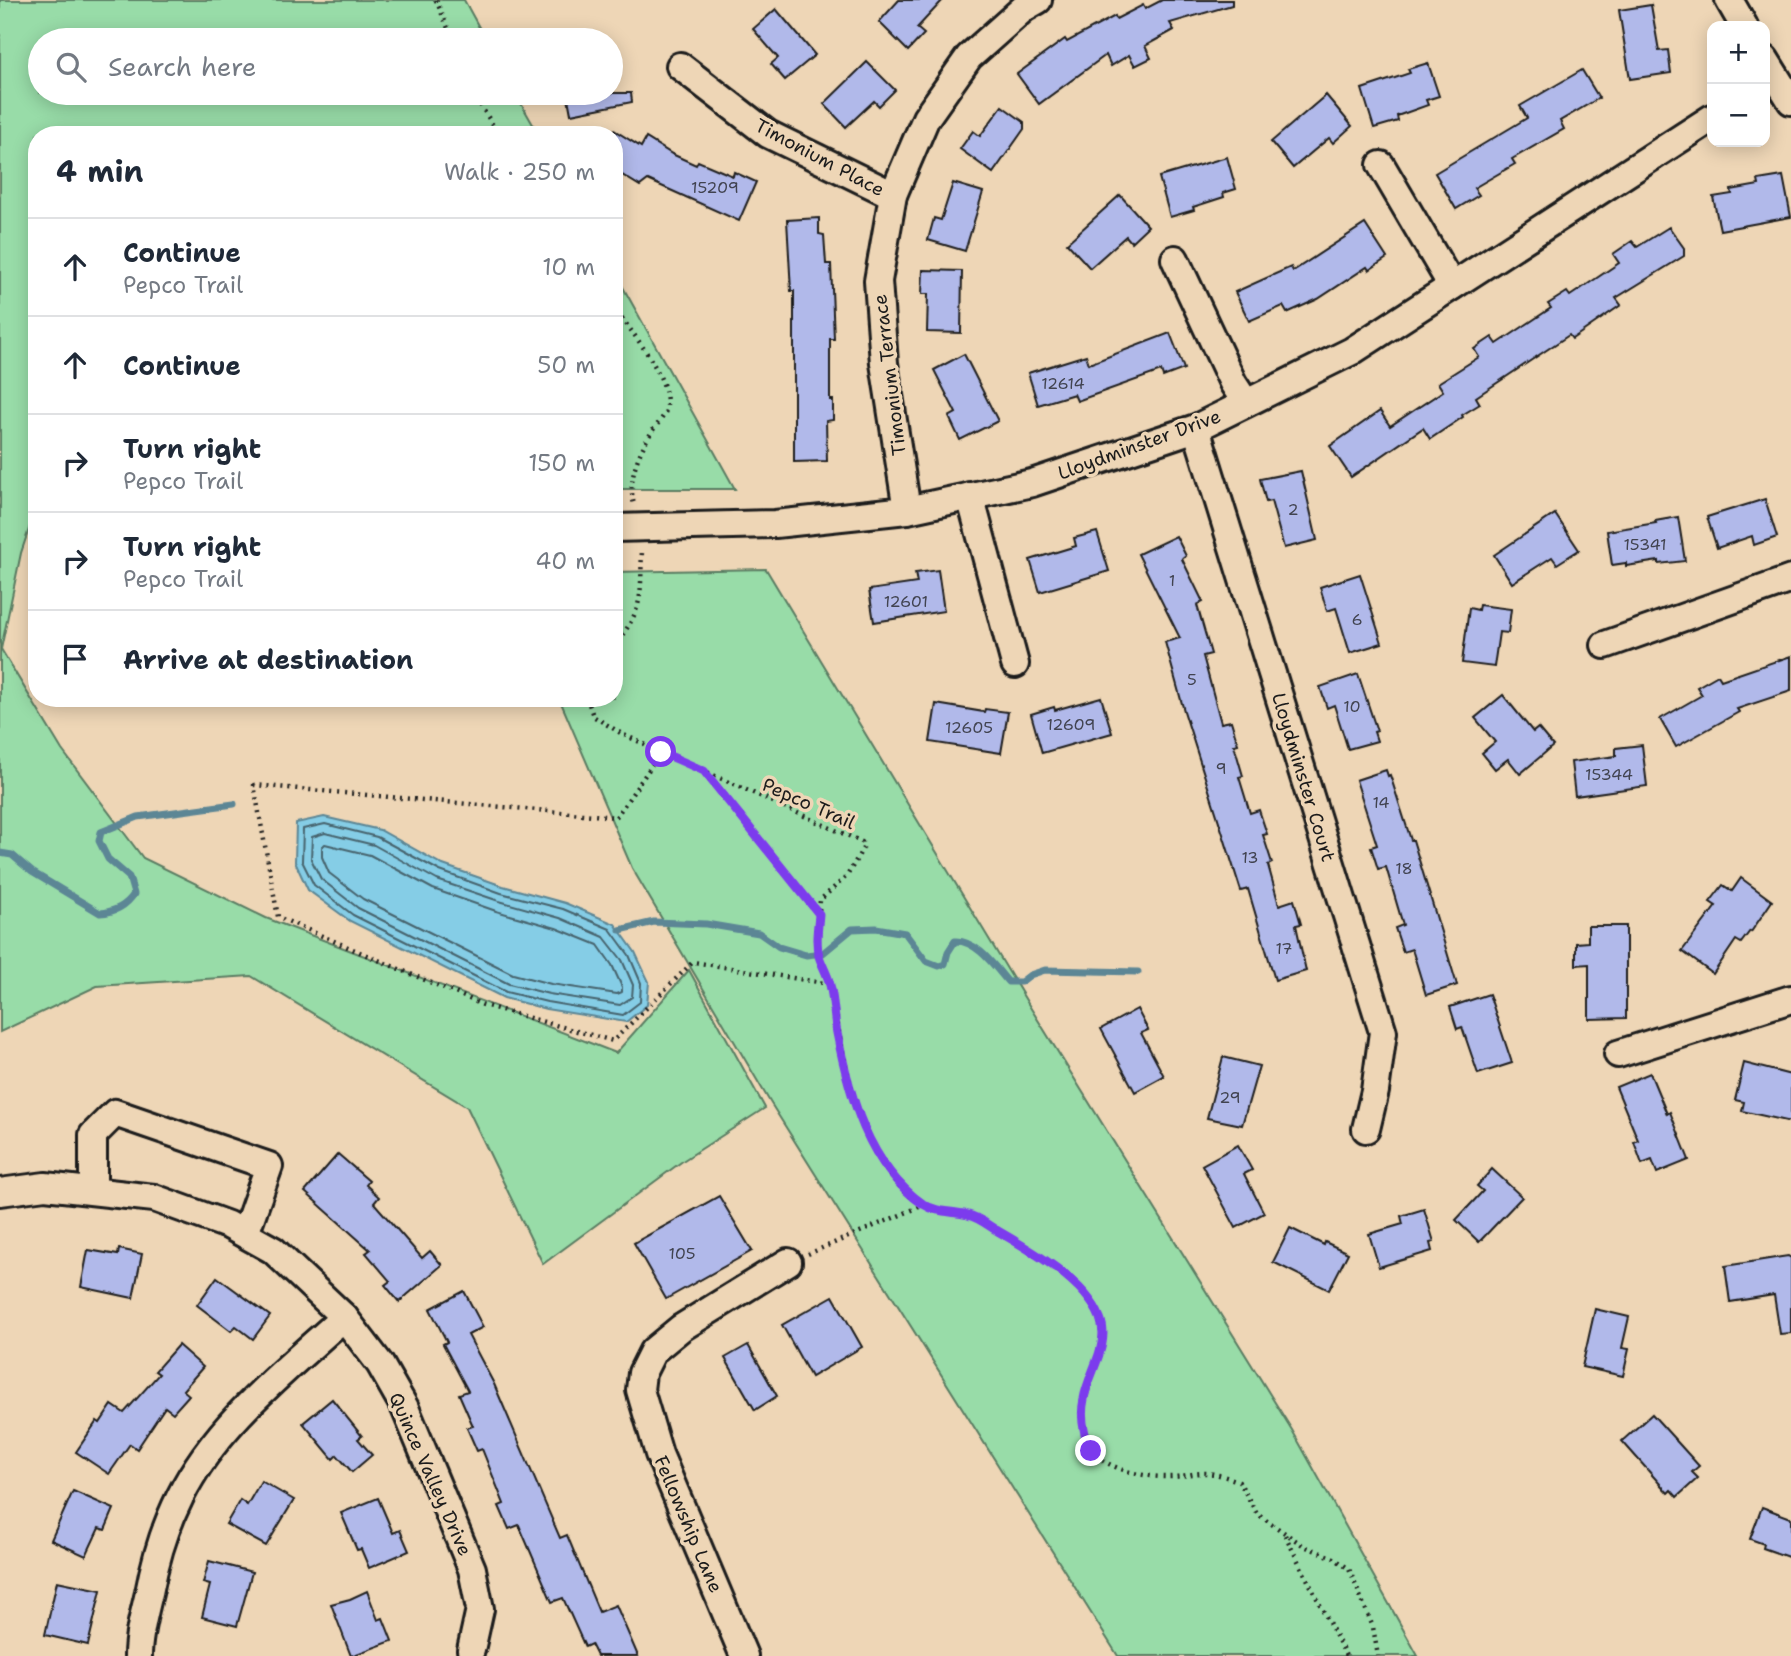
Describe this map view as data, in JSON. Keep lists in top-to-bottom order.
{
  "streets": {
    "street": [
      "Timonium Place",
      "Timonium Terrace",
      "Lloydminster Drive",
      "Lloydminster Court",
      "Quince Valley Drive",
      "Fellowship Lane"
    ],
    "path": ["Pepco Trail"]
  },
  "crossings": [
    ["Timonium Place", "Timonium Terrace"],
    ["Timonium Terrace", "Lloydminster Drive"],
    ["Lloydminster Drive", "Lloydminster Court"]
  ],
  "house_numbers": [
    "15209",
    "12614",
    "2",
    "15341",
    "1",
    "12601",
    "6",
    "5",
    "10",
    "12609",
    "12605",
    "9",
    "15344",
    "14",
    "13",
    "18",
    "17",
    "29",
    "105"
  ],
  "page": {
    "map_buttons": ["+", "−"],
    "search": "Search here",
    "heading": ["4 min", "Walk · 250 m"],
    "list": [
      ["Continue", "Pepco Trail", "10 m"],
      ["Continue", "50 m"],
      ["Turn right", "Pepco Trail", "150 m"],
      ["Turn right", "Pepco Trail", "40 m"],
      "Arrive at destination"
    ]
  }
}
